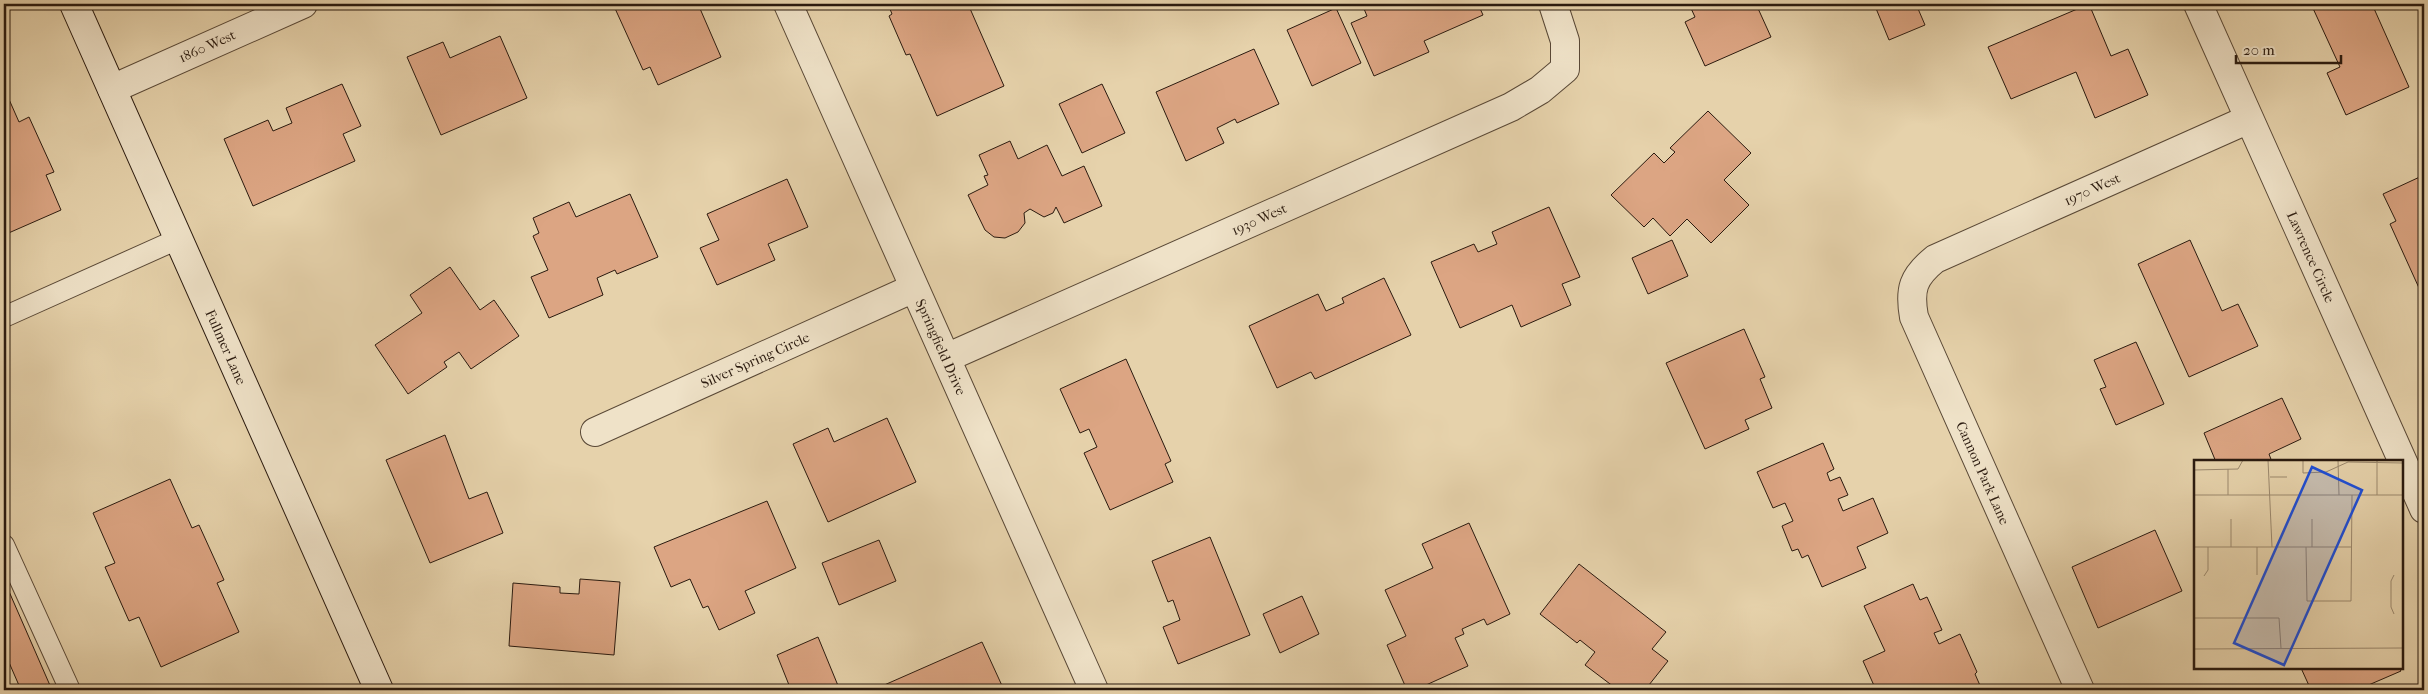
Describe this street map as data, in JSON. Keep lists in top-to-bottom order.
{
  "streets": {
    "street": [
      "1860 West",
      "1970 West",
      "1930 West",
      "Lawrence Circle",
      "Fullmer Lane",
      "Springfield Drive",
      "Silver Spring Circle",
      "Cannon Park Lane"
    ]
  },
  "crossings": [
    ["1860 West", "Fullmer Lane"],
    ["1970 West", "Lawrence Circle"],
    ["1970 West", "Cannon Park Lane"],
    ["1930 West", "Springfield Drive"],
    ["Springfield Drive", "Silver Spring Circle"]
  ],
  "scale_bar": "20 m"
}
